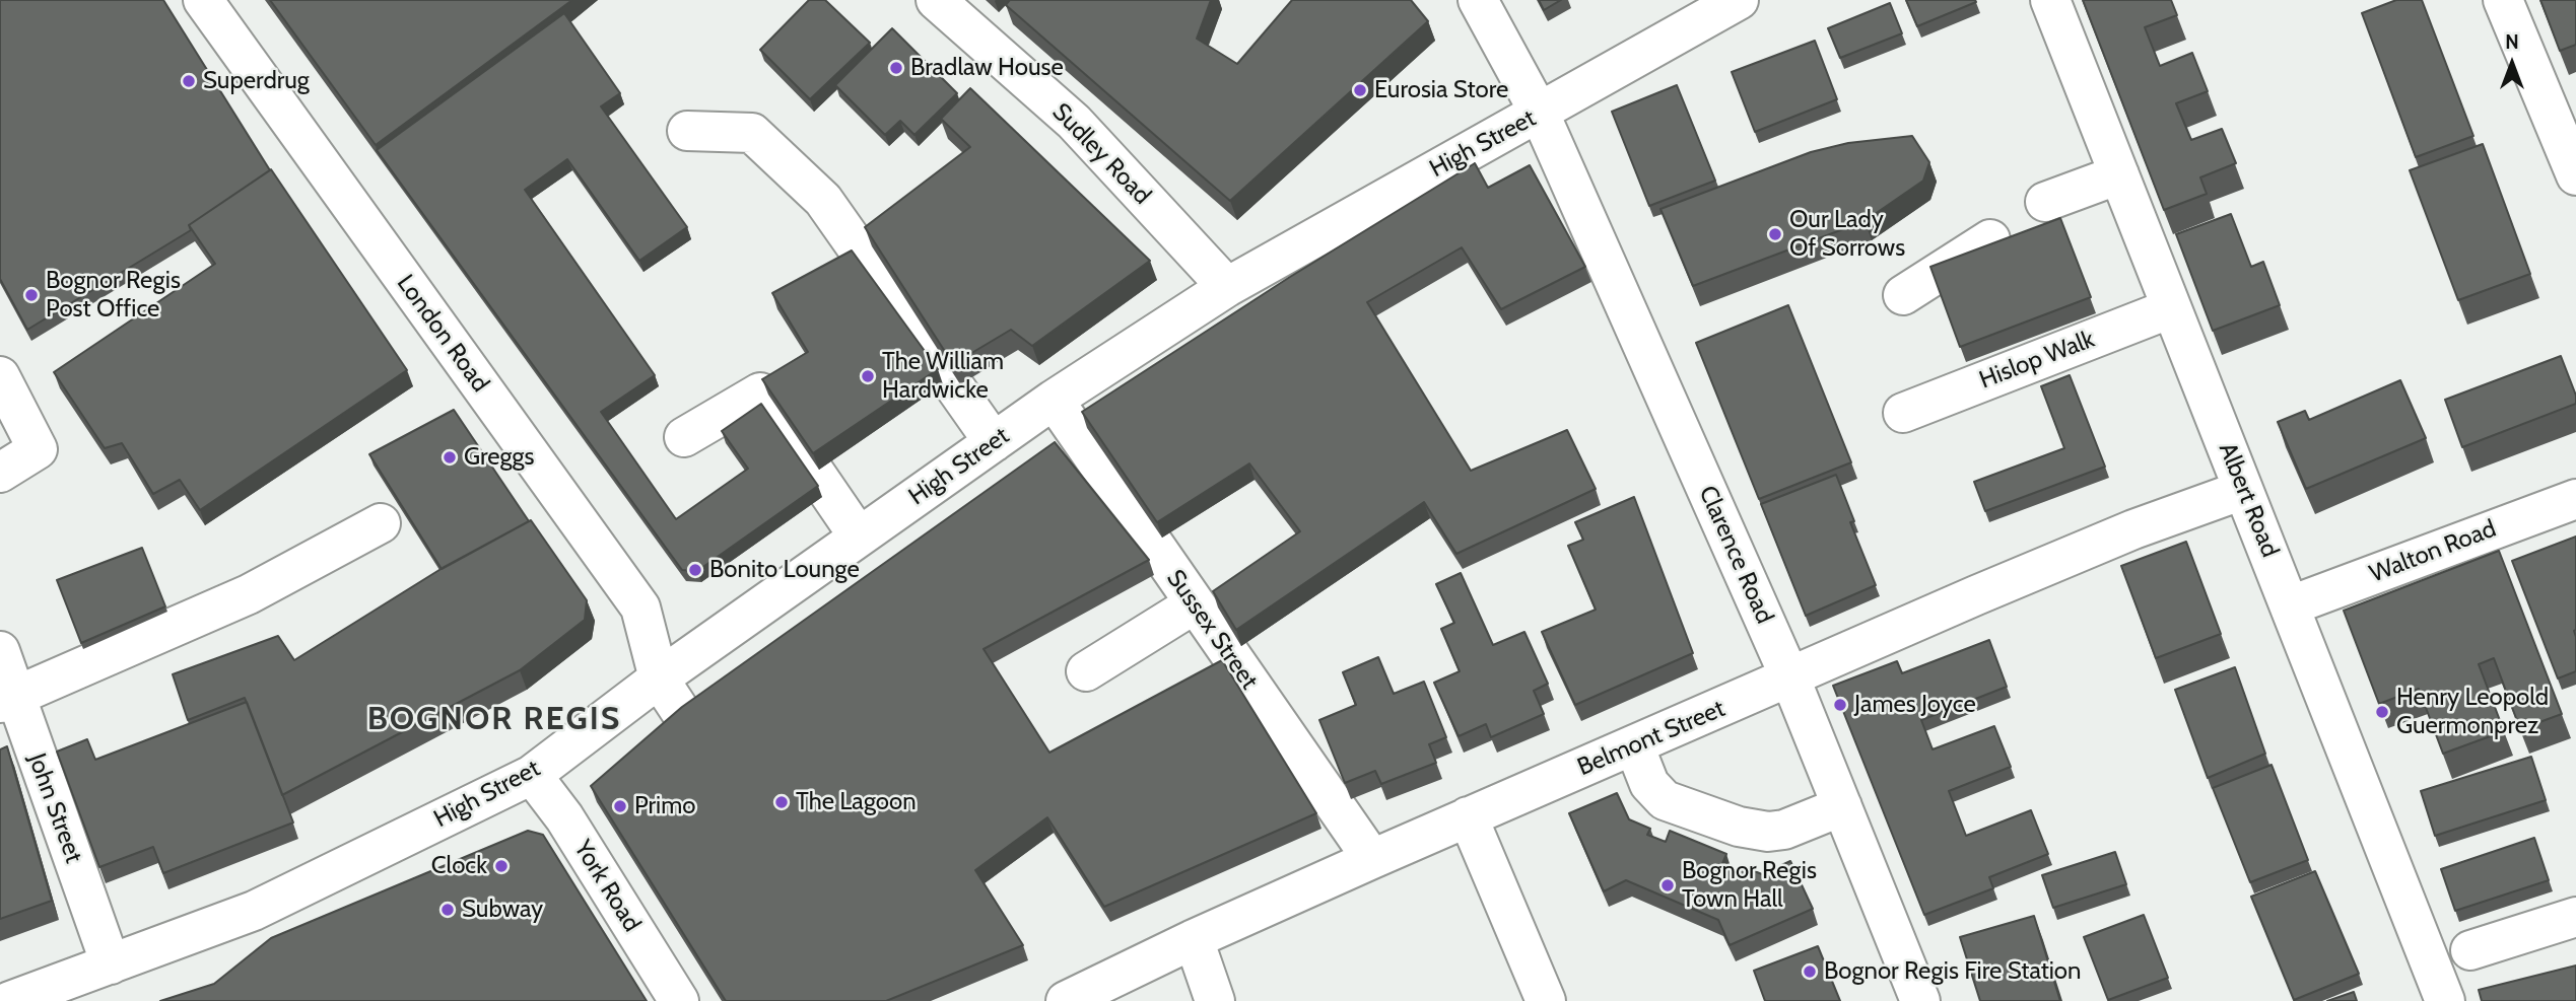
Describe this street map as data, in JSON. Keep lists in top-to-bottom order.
{
  "streets": {
    "street": [
      "High Street",
      "Sudley Road",
      "London Road",
      "Hislop Walk",
      "Albert Road",
      "Walton Road",
      "Clarence Road",
      "Sussex Street",
      "Belmont Street",
      "John Street",
      "York Road"
    ]
  },
  "crossings": [
    ["High Street", "Sudley Road"],
    ["High Street", "London Road"],
    ["High Street", "Clarence Road"],
    ["High Street", "Sussex Street"],
    ["High Street", "John Street"],
    ["High Street", "York Road"],
    ["Hislop Walk", "Albert Road"],
    ["Albert Road", "Walton Road"],
    ["Albert Road", "Belmont Street"],
    ["Clarence Road", "Belmont Street"],
    ["Sussex Street", "Belmont Street"]
  ],
  "districts": ["BOGNOR REGIS"],
  "places": [
    "Bradlaw House",
    "Superdrug",
    "Eurosia Store",
    "Our Lady Of Sorrows",
    "Bognor Regis Post Office",
    "The William Hardwicke",
    "Greggs",
    "Bonito Lounge",
    "James Joyce",
    "Henry Leopold Guermonprez",
    "The Lagoon",
    "Primo",
    "Clock",
    "Bognor Regis Town Hall",
    "Subway",
    "Bognor Regis Fire Station"
  ],
  "north": "top"
}
